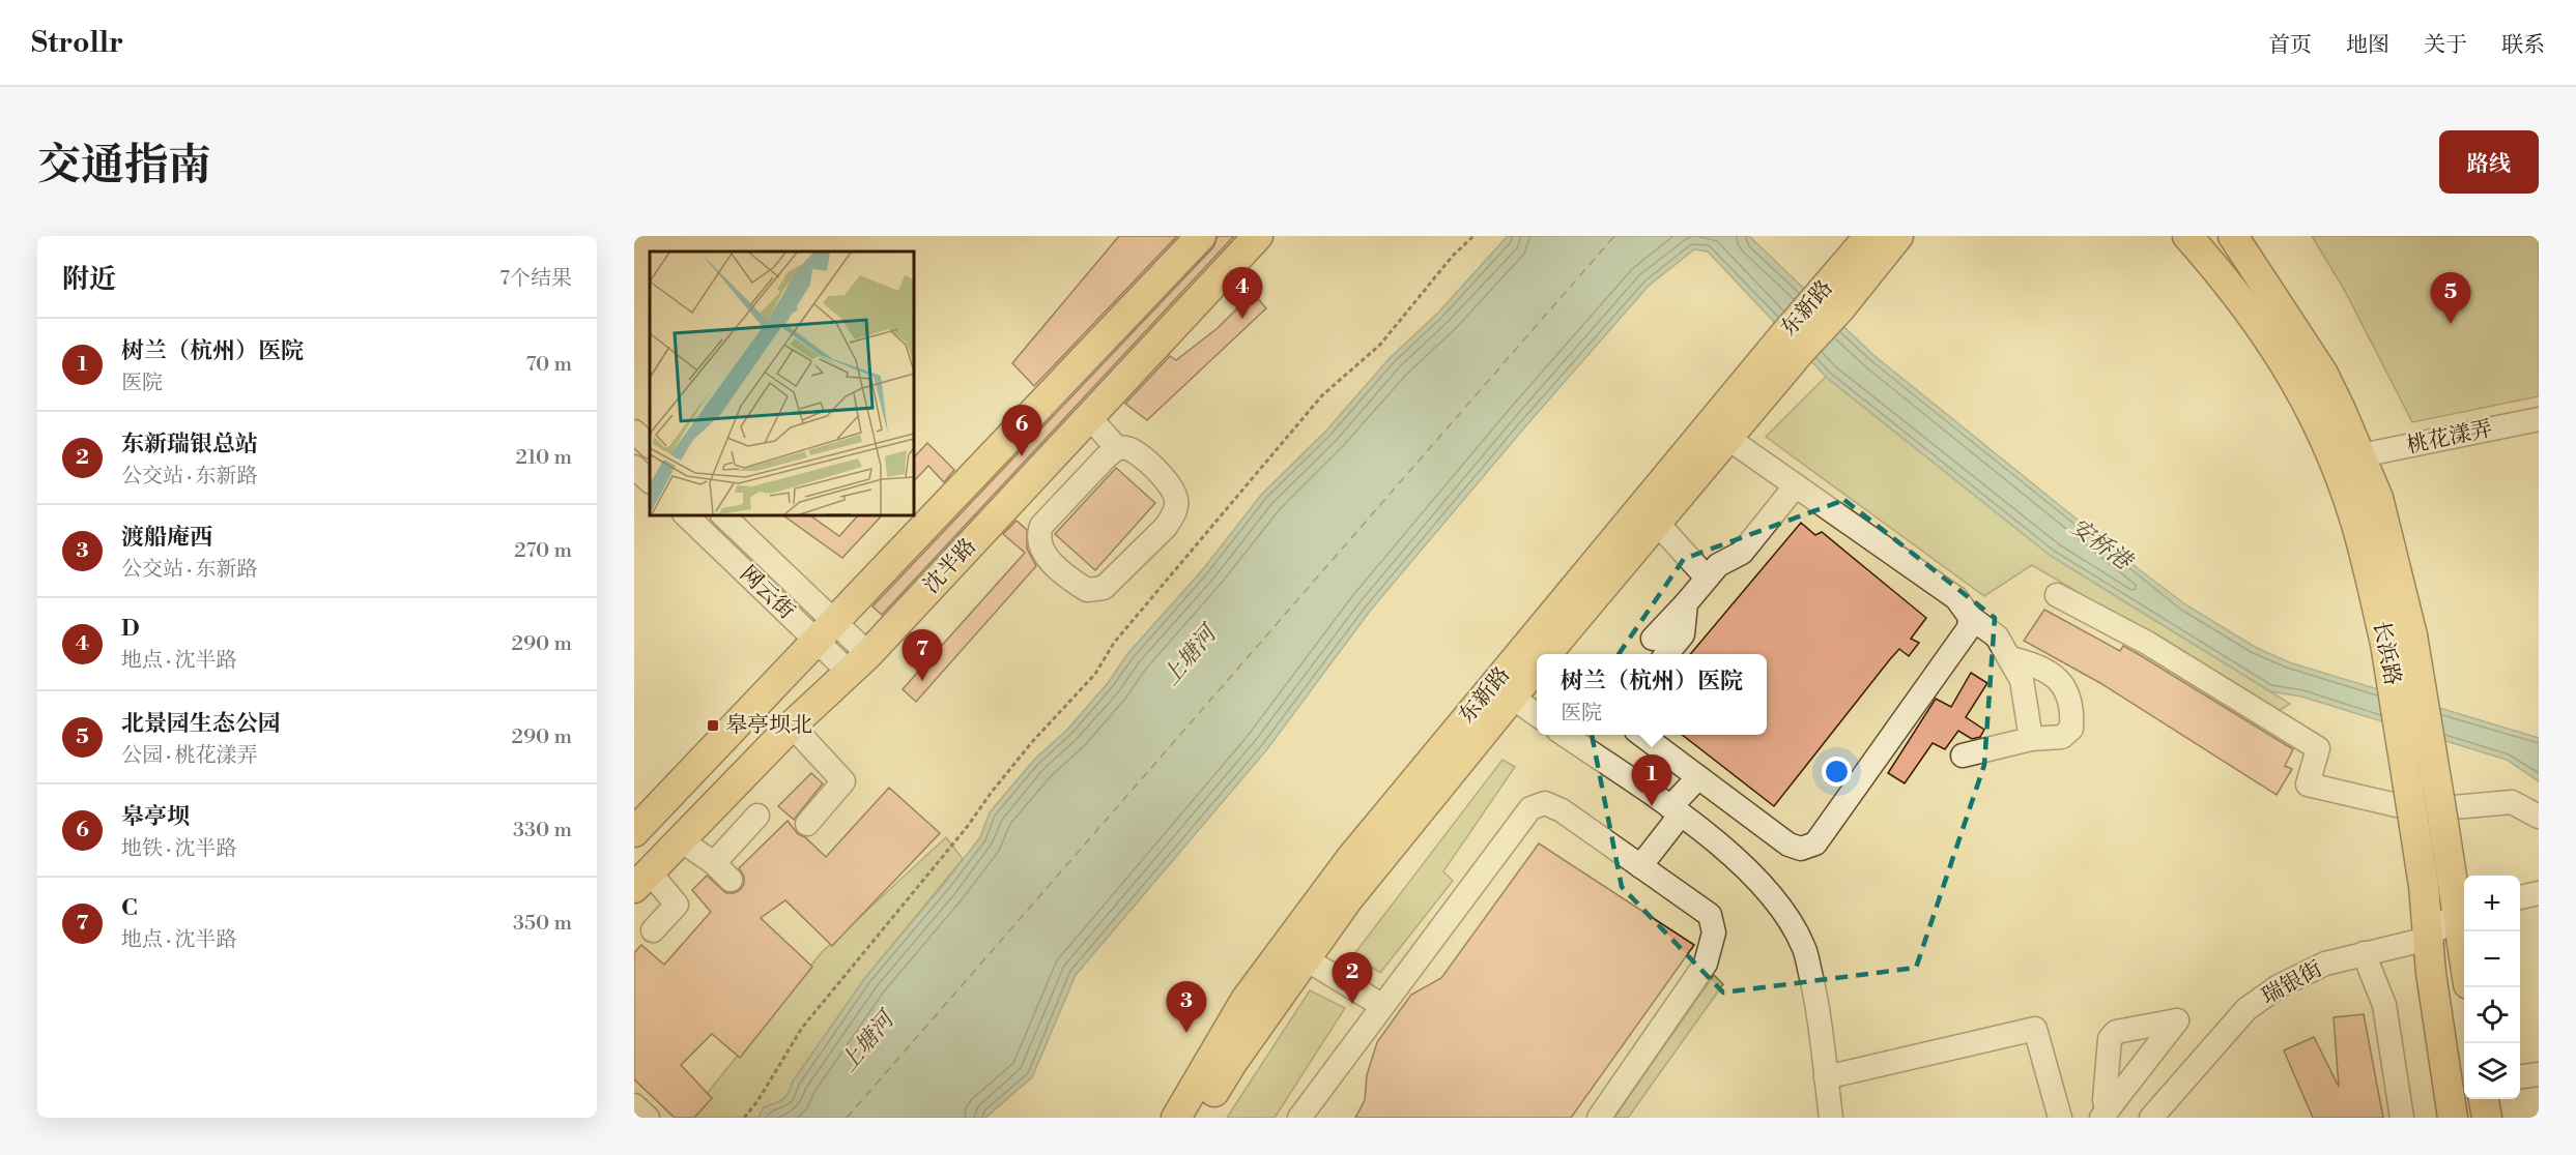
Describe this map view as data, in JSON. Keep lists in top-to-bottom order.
{
  "streets": {
    "main road": ["东新路", "沈半路", "长浜路"],
    "street": ["桃花漾弄", "网云街", "瑞银街"]
  },
  "crossings": [
    ["桃花漾弄", "长浜路"],
    ["沈半路", "网云街"],
    ["长浜路", "瑞银街"]
  ],
  "water": ["安桥港", "上塘河"],
  "places": {
    "transit": ["皋亭坝北"]
  },
  "page": {
    "header": "Strollr",
    "nav": [
      "首页",
      "地图",
      "关于",
      "联系"
    ],
    "title": "交通指南",
    "buttons": "路线",
    "heading": ["附近", "7个结果"],
    "pins": [
      "4",
      "5",
      "6",
      "7",
      "1",
      "2",
      "3"
    ],
    "list": [
      {
        "mark": "1",
        "name": "树兰（杭州）医院",
        "note": "医院",
        "value": "70 m"
      },
      {
        "mark": "2",
        "name": "东新瑞银总站",
        "note": "公交站 · 东新路",
        "value": "210 m"
      },
      {
        "mark": "3",
        "name": "渡船庵西",
        "note": "公交站 · 东新路",
        "value": "270 m"
      },
      {
        "mark": "4",
        "name": "D",
        "note": "地点 · 沈半路",
        "value": "290 m"
      },
      {
        "mark": "5",
        "name": "北景园生态公园",
        "note": "公园 · 桃花漾弄",
        "value": "290 m"
      },
      {
        "mark": "6",
        "name": "皋亭坝",
        "note": "地铁 · 沈半路",
        "value": "330 m"
      },
      {
        "mark": "7",
        "name": "C",
        "note": "地点 · 沈半路",
        "value": "350 m"
      }
    ],
    "popup": ["树兰（杭州）医院", "医院"],
    "map_buttons": ["+", "−"]
  }
}
